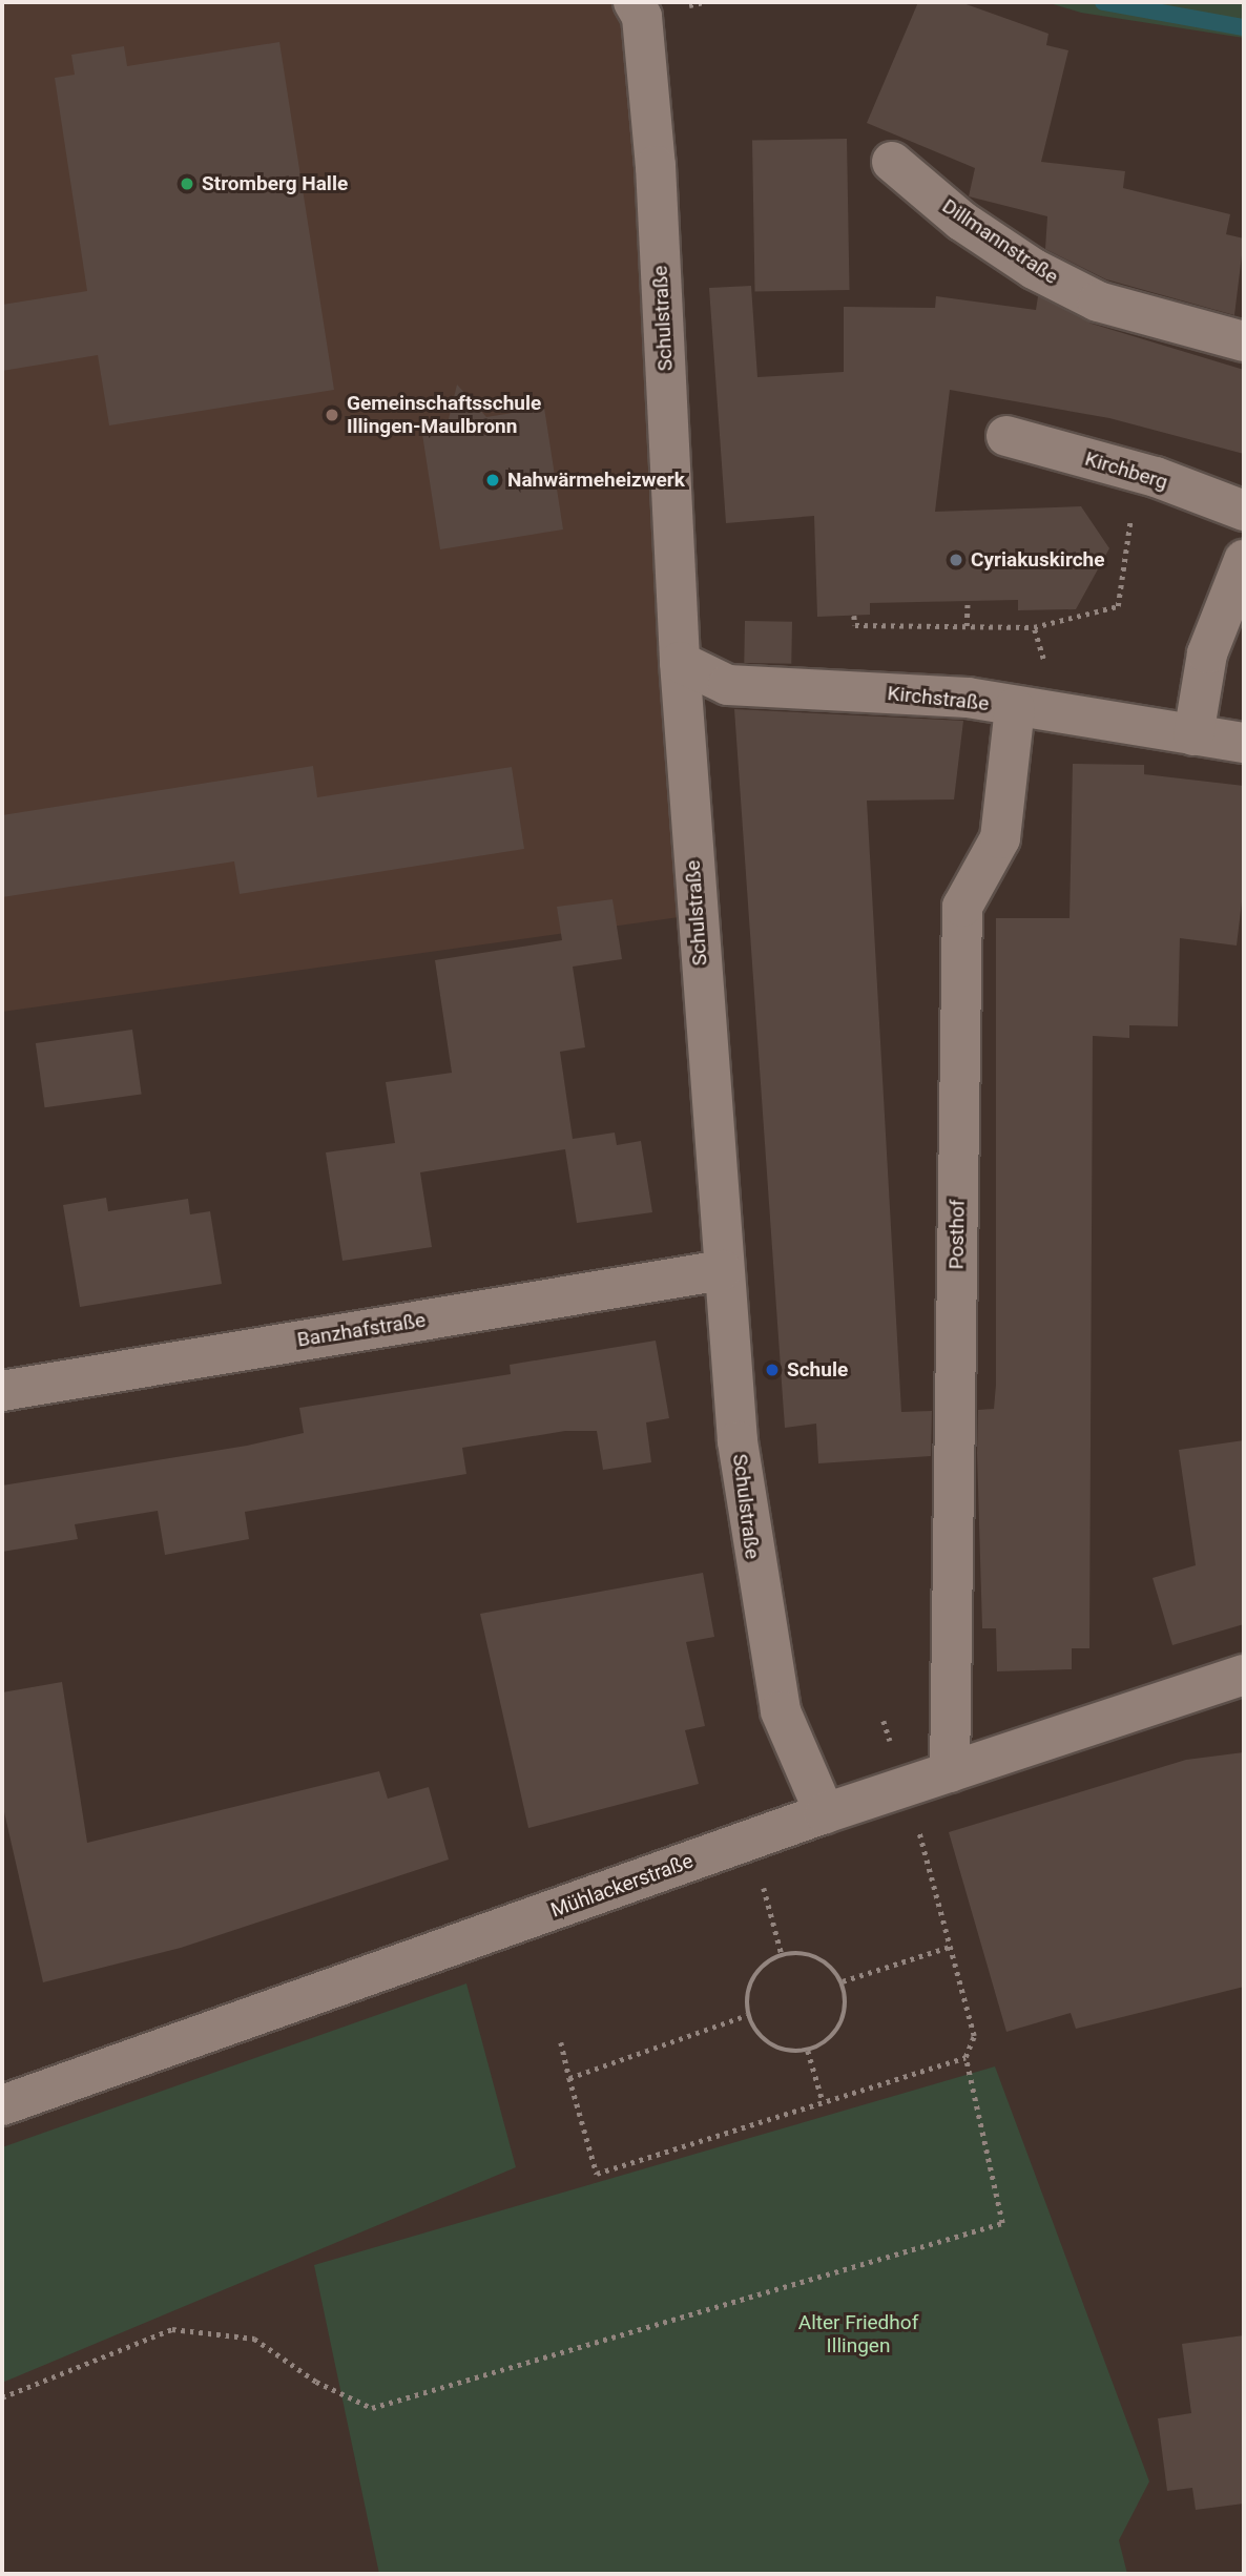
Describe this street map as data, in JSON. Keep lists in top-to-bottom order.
{
  "streets": {
    "street": [
      "Dillmannstraße",
      "Schulstraße",
      "Kirchberg",
      "Kirchstraße",
      "Posthof",
      "Banzhafstraße",
      "Mühlackerstraße"
    ]
  },
  "crossings": [
    ["Schulstraße", "Kirchstraße"],
    ["Schulstraße", "Banzhafstraße"],
    ["Schulstraße", "Mühlackerstraße"],
    ["Kirchstraße", "Posthof"],
    ["Posthof", "Mühlackerstraße"]
  ],
  "parks": ["Alter Friedhof Illingen"],
  "places": [
    "Stromberg Halle",
    "Gemeinschaftsschule Illingen-Maulbronn",
    "Nahwärmeheizwerk",
    "Cyriakuskirche",
    "Schule"
  ]
}
